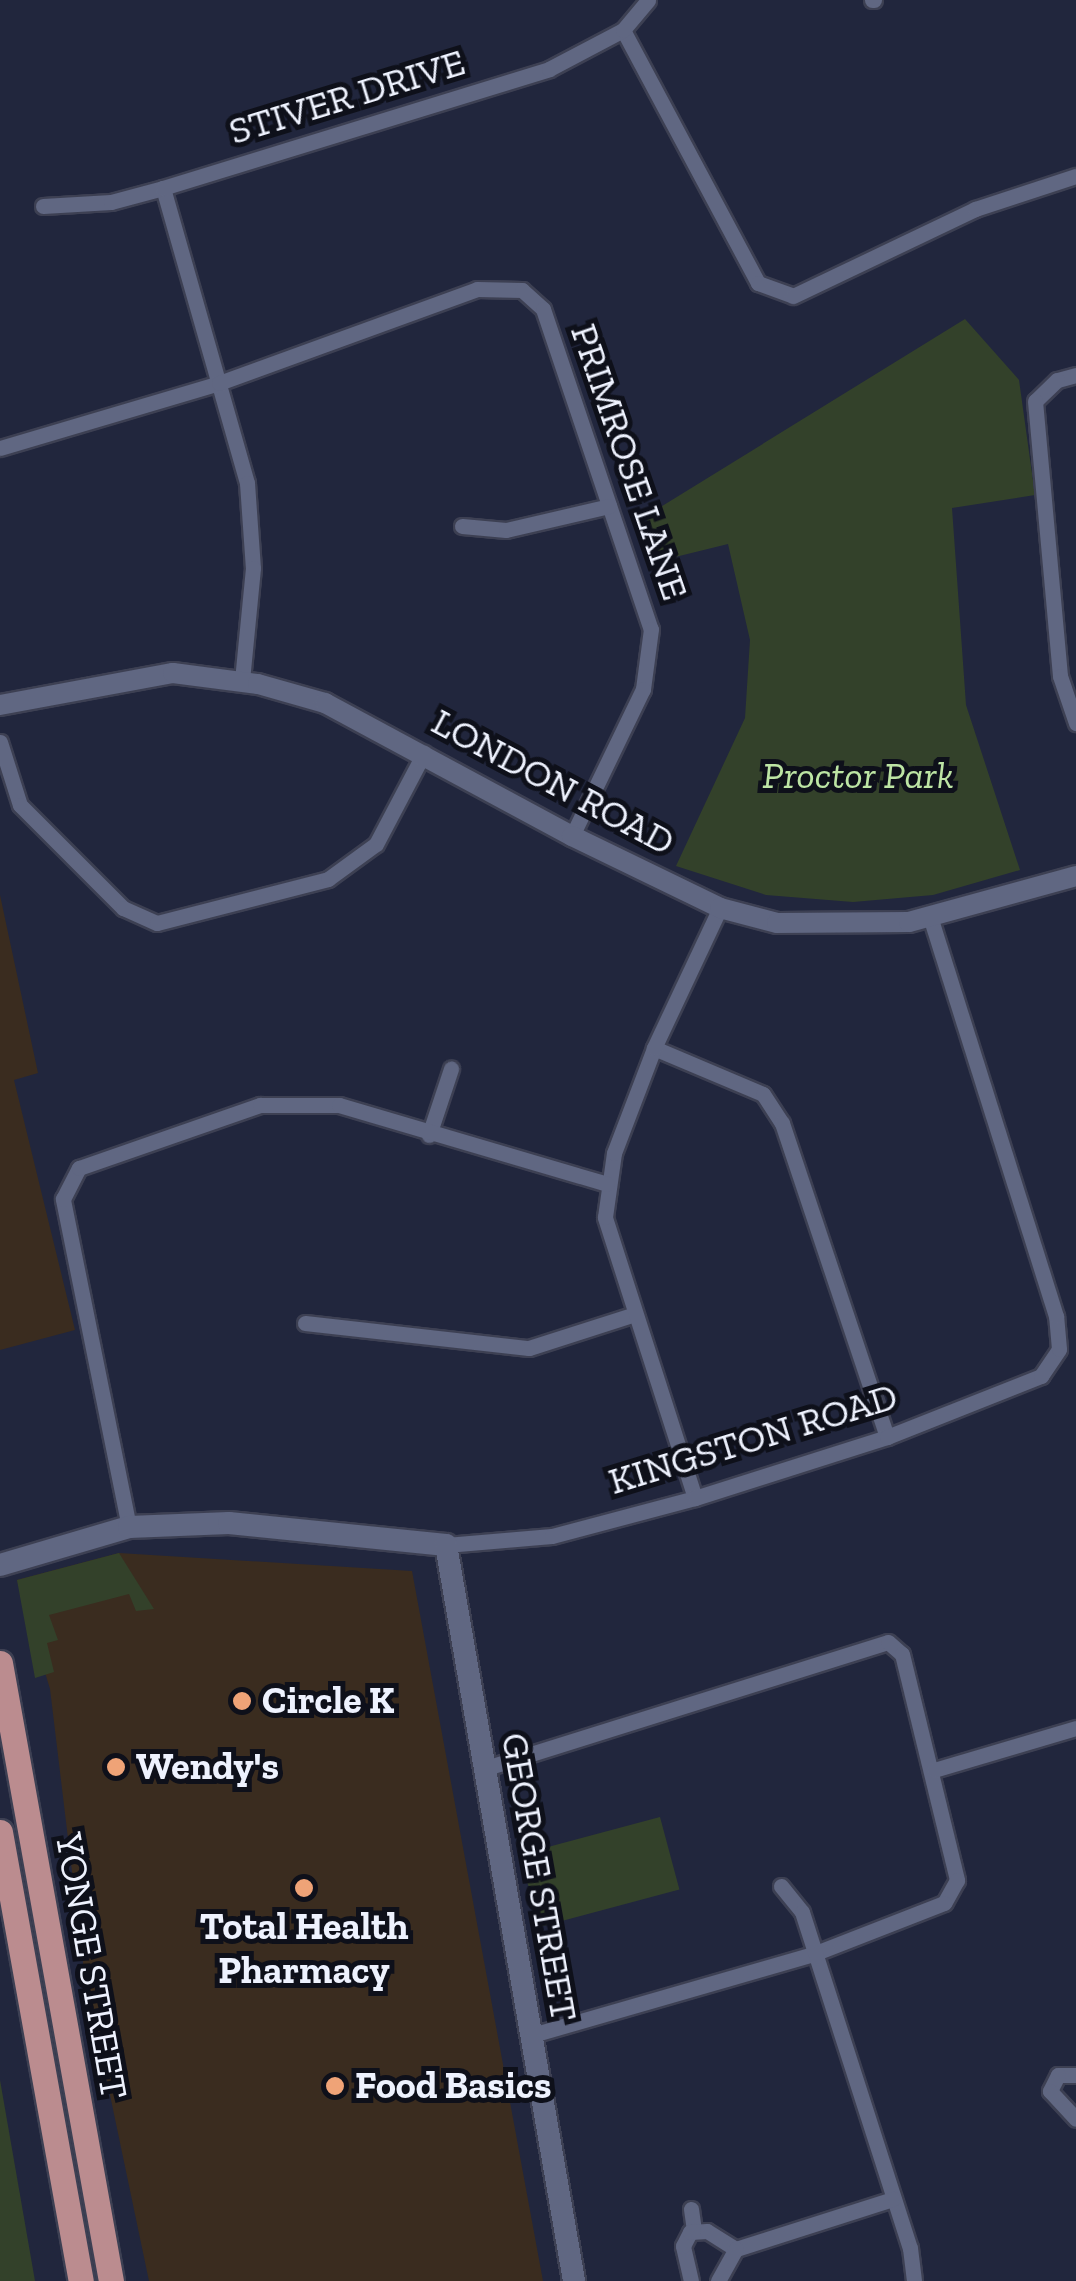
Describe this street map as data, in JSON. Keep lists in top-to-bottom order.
{
  "streets": {
    "main road": ["KINGSTON ROAD", "GEORGE STREET", "YONGE STREET"],
    "street": ["STIVER DRIVE", "PRIMROSE LANE", "LONDON ROAD"]
  },
  "crossings": [
    ["PRIMROSE LANE", "LONDON ROAD"],
    ["LONDON ROAD", "KINGSTON ROAD"],
    ["KINGSTON ROAD", "GEORGE STREET"]
  ],
  "parks": ["Proctor Park"],
  "places": [
    "Circle K",
    "Wendy's",
    "Total Health Pharmacy",
    "Food Basics"
  ]
}
